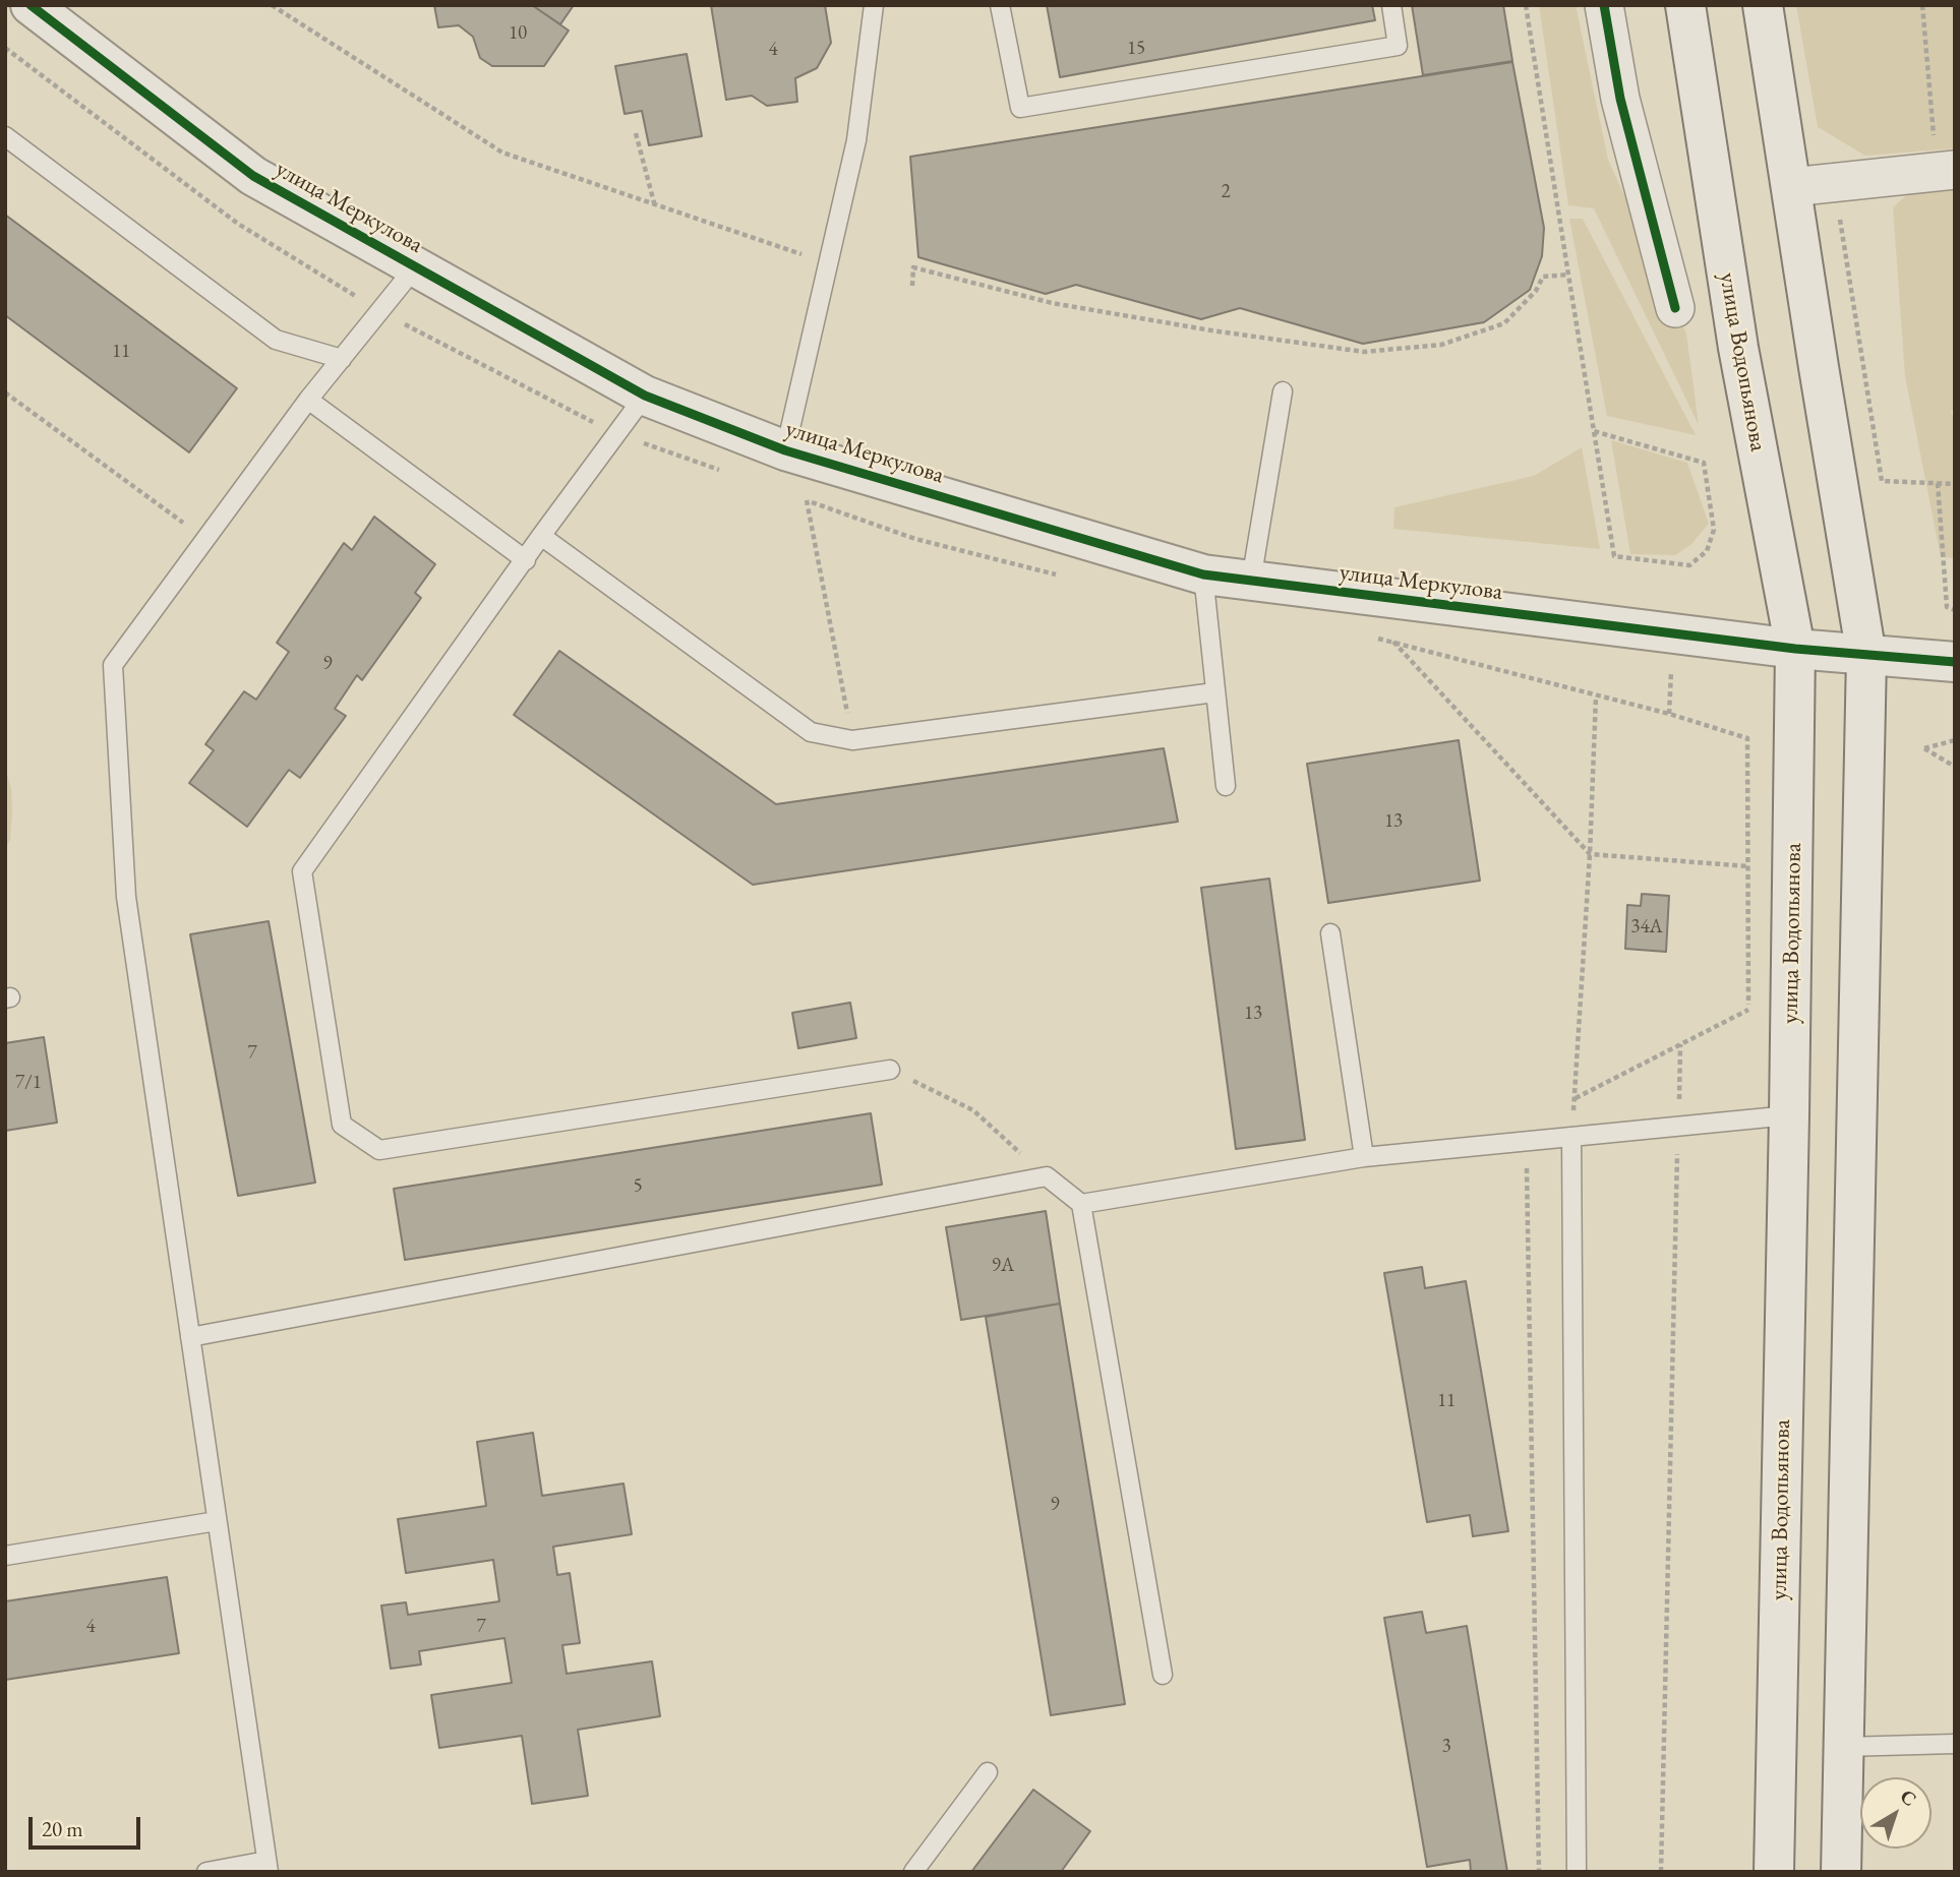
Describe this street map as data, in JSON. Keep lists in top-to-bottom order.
{
  "streets": {
    "main road": ["улица Меркулова", "улица Водопьянова"]
  },
  "crossings": [
    ["улица Меркулова", "улица Водопьянова"]
  ],
  "house_numbers": [
    "10",
    "15",
    "4",
    "2",
    "11",
    "9",
    "13",
    "34А",
    "13",
    "7",
    "7/1",
    "5",
    "9А",
    "11",
    "9",
    "4",
    "7",
    "3"
  ],
  "scale_bar": "20 m",
  "north": "top right"
}
